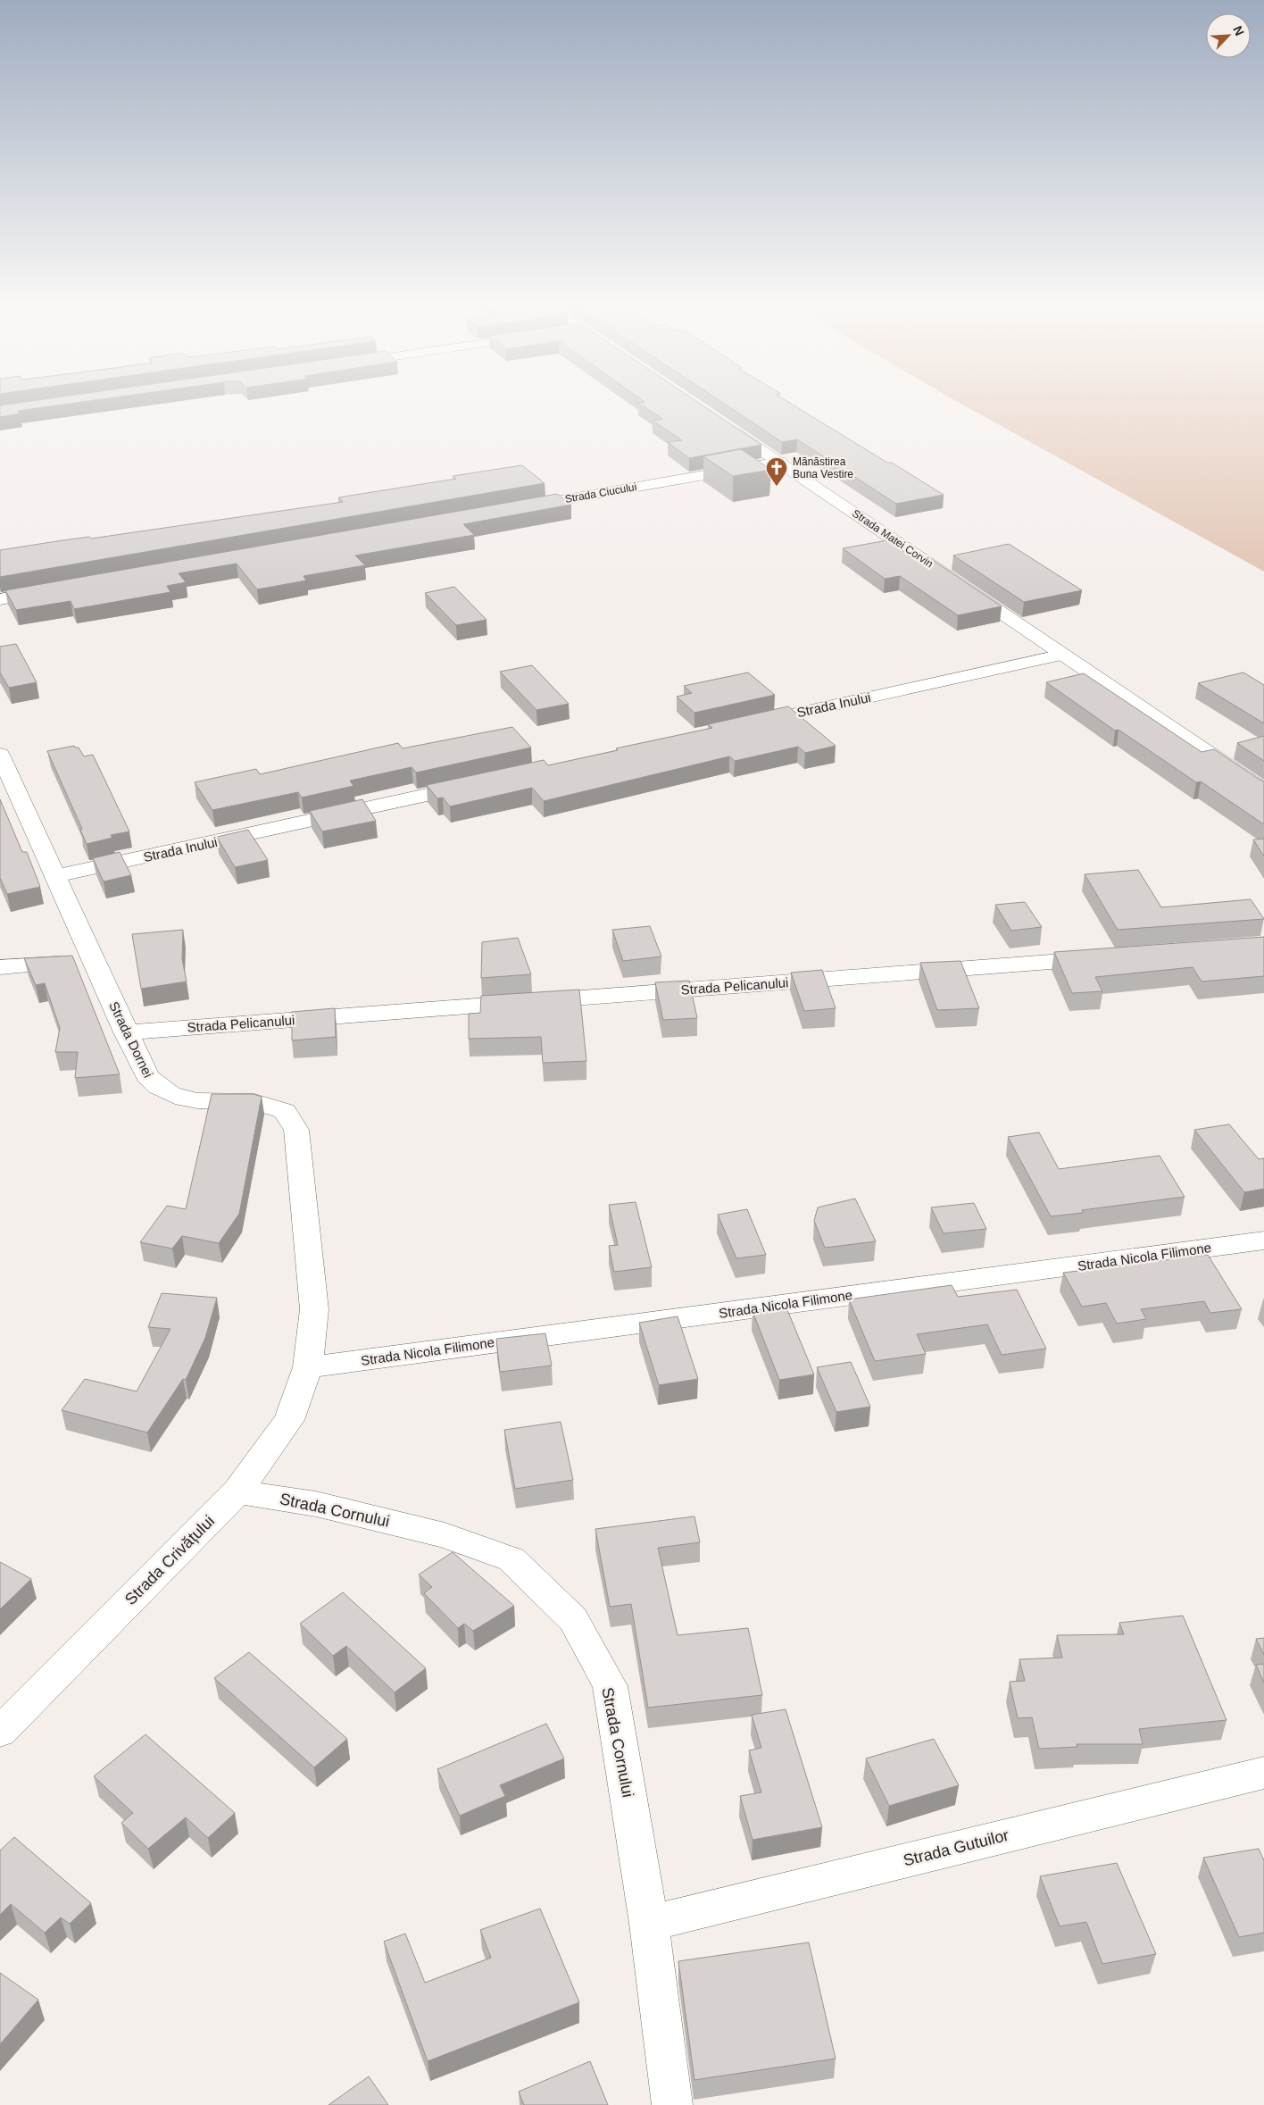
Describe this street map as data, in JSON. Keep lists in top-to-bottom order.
{
  "streets": {
    "street": [
      "Strada Ciucului",
      "Strada Matei Corvin",
      "Strada Inului",
      "Strada Pelicanului",
      "Strada Dornei",
      "Strada Nicola Filimone",
      "Strada Cornului",
      "Strada Crivățului",
      "Strada Gutuilor"
    ]
  },
  "crossings": [
    ["Strada Ciucului", "Strada Matei Corvin"],
    ["Strada Matei Corvin", "Strada Inului"],
    ["Strada Inului", "Strada Dornei"],
    ["Strada Pelicanului", "Strada Dornei"],
    ["Strada Dornei", "Strada Nicola Filimone"],
    ["Strada Dornei", "Strada Crivățului"],
    ["Strada Nicola Filimone", "Strada Crivățului"],
    ["Strada Cornului", "Strada Crivățului"],
    ["Strada Cornului", "Strada Gutuilor"]
  ],
  "places": {
    "church": ["Mănăstirea Buna Vestire"]
  },
  "north": "top right"
}
